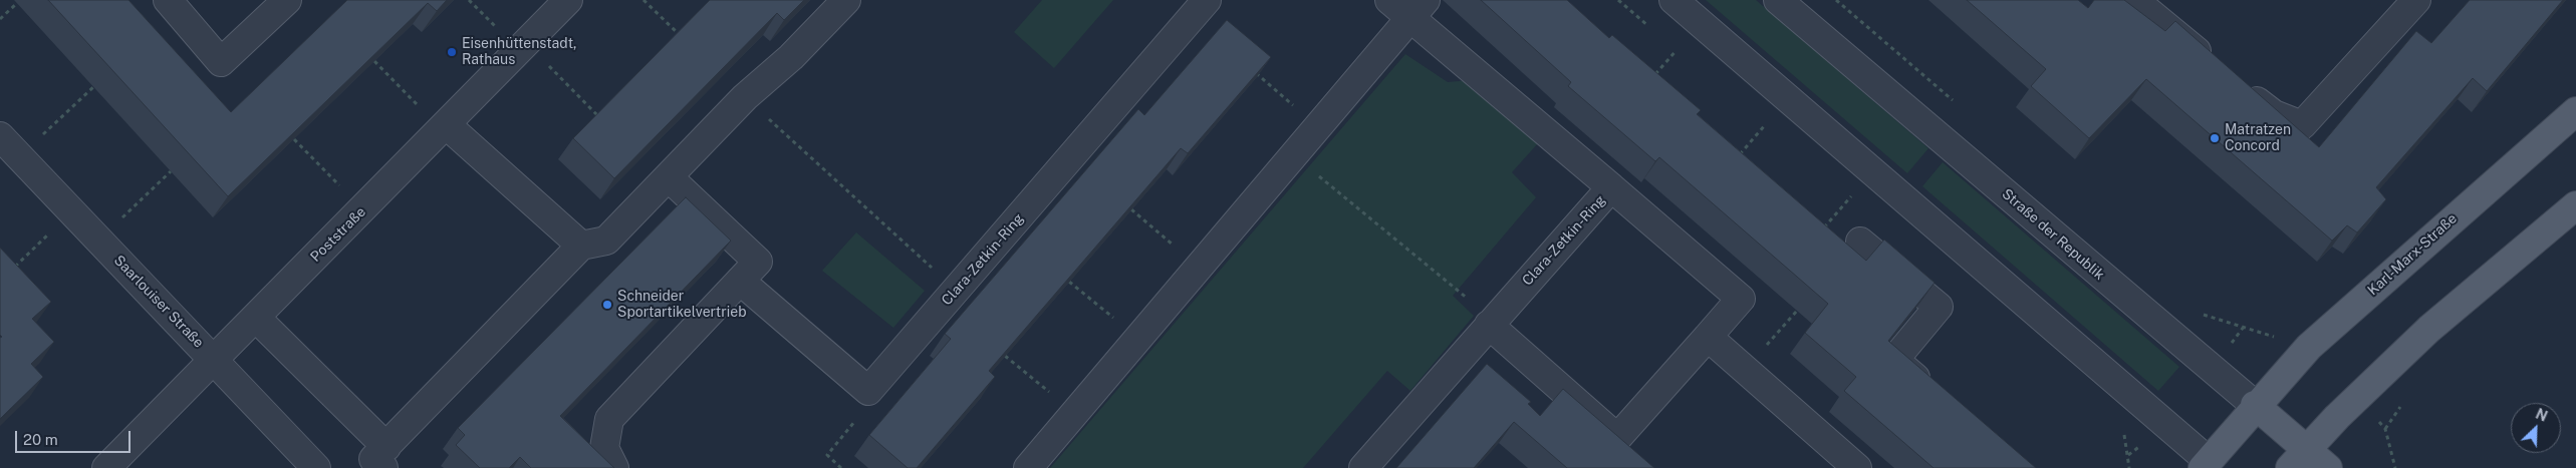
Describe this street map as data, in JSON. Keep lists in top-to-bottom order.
{
  "streets": {
    "main road": ["Straße der Republik", "Karl-Marx-Straße"],
    "street": ["Poststraße", "Clara-Zetkin-Ring", "Saarlouiser Straße"]
  },
  "crossings": [
    ["Poststraße", "Saarlouiser Straße"],
    ["Straße der Republik", "Karl-Marx-Straße"]
  ],
  "places": ["Eisenhüttenstadt, Rathaus", "Matratzen Concord", "Schneider Sportartikelvertrieb"],
  "scale_bar": "20 m",
  "north": "top right"
}
